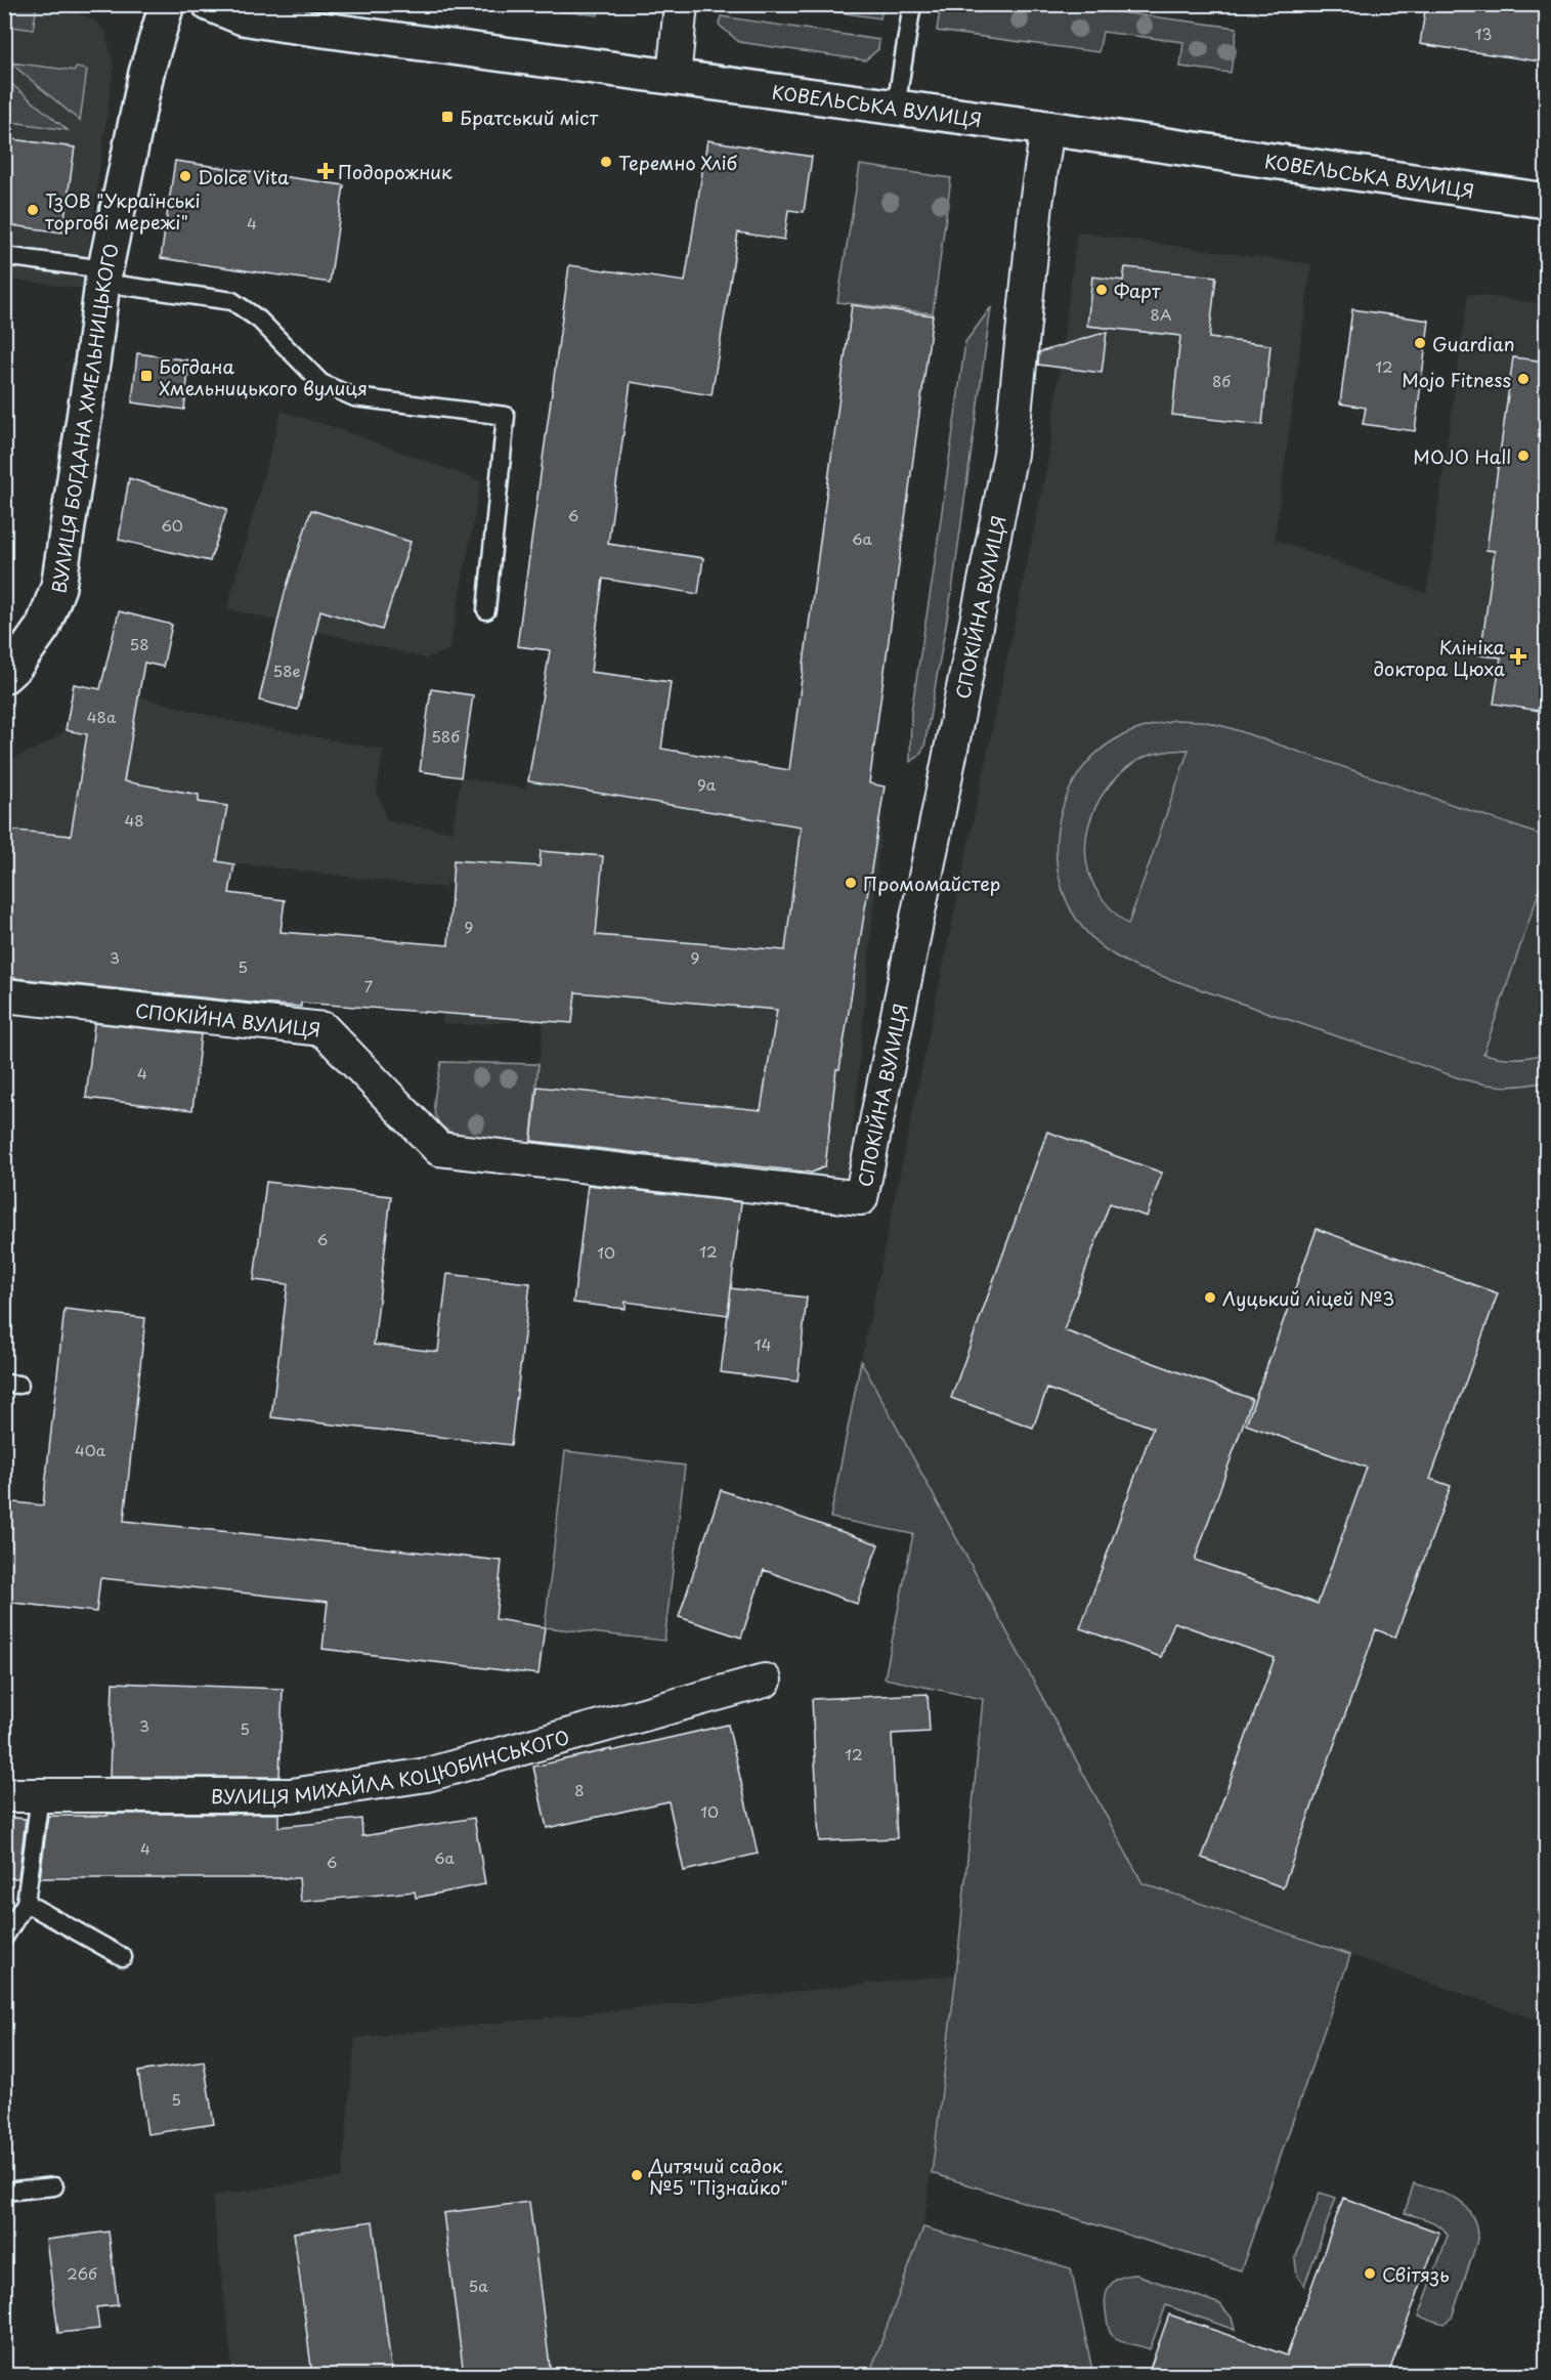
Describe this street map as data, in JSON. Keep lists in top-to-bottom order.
{
  "streets": {
    "main road": ["КОВЕЛЬСЬКА ВУЛИЦЯ", "ВУЛИЦЯ БОГДАНА ХМЕЛЬНИЦЬКОГО"],
    "street": ["СПОКІЙНА ВУЛИЦЯ", "ВУЛИЦЯ МИХАЙЛА КОЦЮБИНСЬКОГО"]
  },
  "crossings": [
    ["КОВЕЛЬСЬКА ВУЛИЦЯ", "СПОКІЙНА ВУЛИЦЯ"]
  ],
  "places": {
    "transit": ["Братський міст", "Богдана Хмельницького вулиця"],
    "other": [
      "Теремно Хліб",
      "Dolce Vita",
      "ТзОВ \"Українські торгові мережі\"",
      "Фарт",
      "Guardian",
      "Mojo Fitness",
      "MOJO Hall",
      "Промомайстер",
      "Луцький ліцей №3",
      "Дитячий садок №5 \"Пізнайко\"",
      "Світязь"
    ],
    "health": ["Подорожник", "Клініка доктора Цюха"]
  },
  "house_numbers": [
    "13",
    "4",
    "8А",
    "12",
    "8б",
    "6",
    "60",
    "6а",
    "58",
    "58е",
    "48а",
    "58б",
    "9а",
    "48",
    "9",
    "3",
    "9",
    "5",
    "7",
    "4",
    "6",
    "12",
    "10",
    "14",
    "40а",
    "3",
    "5",
    "12",
    "8",
    "10",
    "4",
    "6а",
    "6",
    "5",
    "26б",
    "5а"
  ]
}
